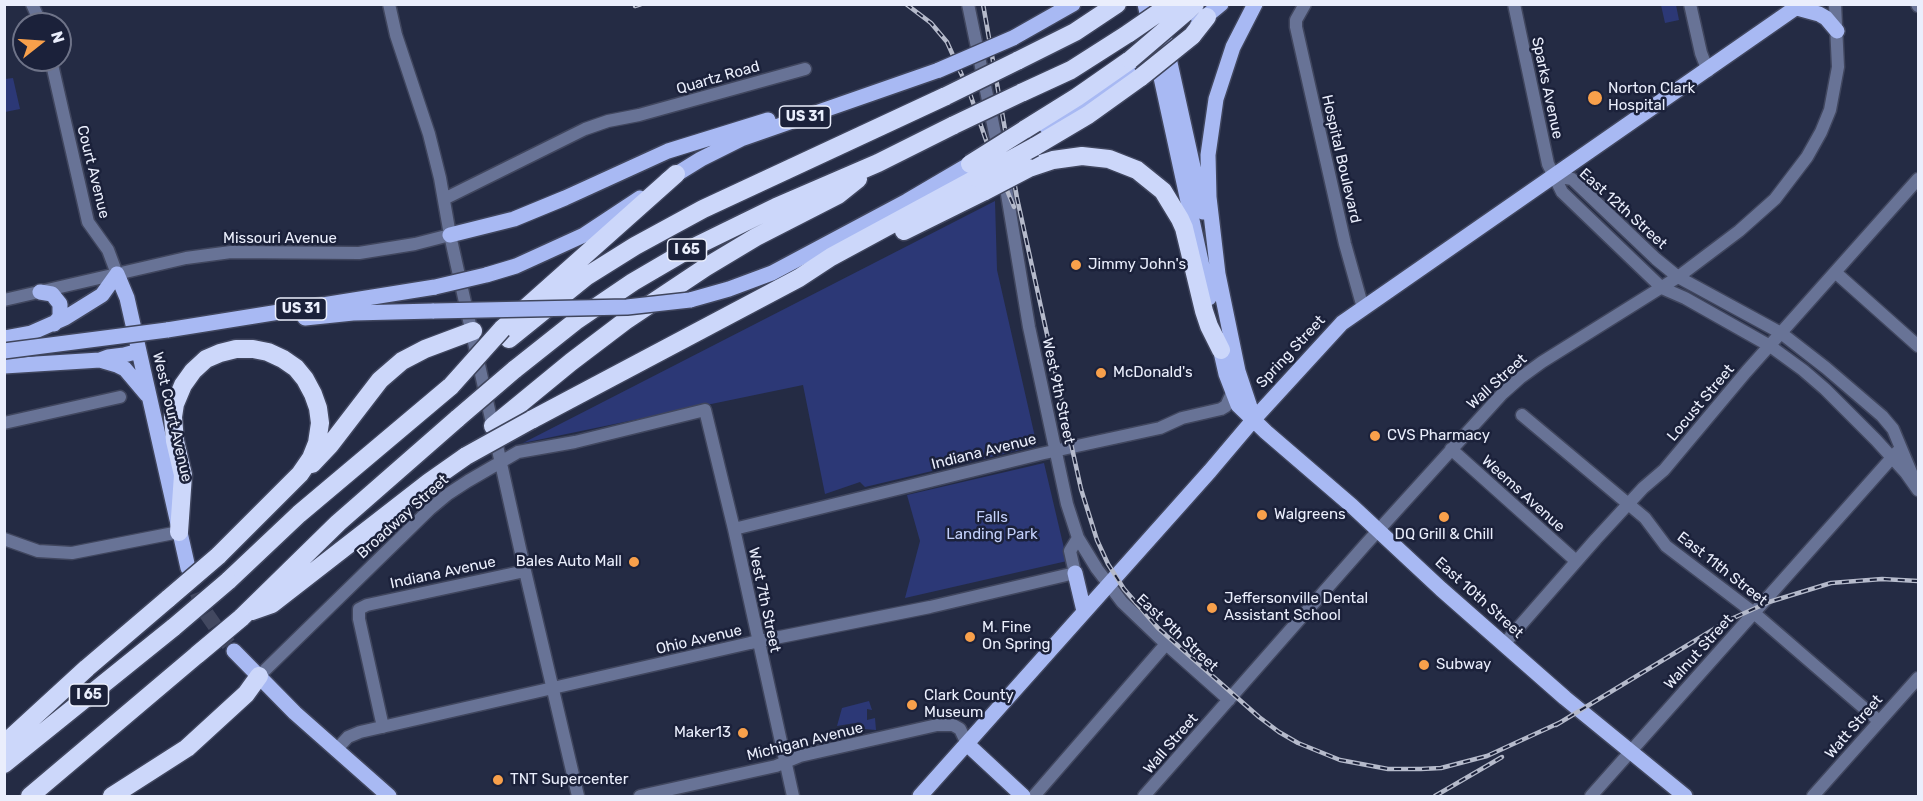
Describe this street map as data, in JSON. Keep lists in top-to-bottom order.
{
  "streets": {
    "highway": ["I 65"],
    "main road": [
      "US 31",
      "Spring Street",
      "West Court Avenue",
      "East 10th Street"
    ],
    "street": [
      "Quartz Road",
      "Sparks Avenue",
      "Hospital Boulevard",
      "Court Avenue",
      "East 12th Street",
      "Missouri Avenue",
      "Wall Street",
      "West 9th Street",
      "Locust Street",
      "Indiana Avenue",
      "Weems Avenue",
      "Broadway Street",
      "East 11th Street",
      "West 7th Street",
      "East 9th Street",
      "Ohio Avenue",
      "Walnut Street",
      "Watt Street",
      "Michigan Avenue"
    ]
  },
  "crossings": [
    ["Sparks Avenue", "East 12th Street"],
    ["Sparks Avenue", "Spring Street"],
    ["Hospital Boulevard", "Spring Street"],
    ["Court Avenue", "Missouri Avenue"],
    ["Court Avenue", "West Court Avenue"],
    ["East 12th Street", "Spring Street"],
    ["East 12th Street", "Wall Street"],
    ["East 12th Street", "Locust Street"],
    ["East 12th Street", "Walnut Street"],
    ["Missouri Avenue", "West Court Avenue"],
    ["Spring Street", "West 9th Street"],
    ["Spring Street", "East 10th Street"],
    ["Spring Street", "East 9th Street"],
    ["Spring Street", "Michigan Avenue"],
    ["Wall Street", "Weems Avenue"],
    ["Wall Street", "East 10th Street"],
    ["Wall Street", "East 9th Street"],
    ["West 9th Street", "Indiana Avenue"],
    ["West 9th Street", "East 9th Street"],
    ["Locust Street", "Weems Avenue"],
    ["Locust Street", "East 11th Street"],
    ["Locust Street", "East 10th Street"],
    ["Indiana Avenue", "East 10th Street"],
    ["Indiana Avenue", "West 7th Street"],
    ["Indiana Avenue", "Ohio Avenue"],
    ["Broadway Street", "West 7th Street"],
    ["East 11th Street", "Walnut Street"],
    ["East 11th Street", "Watt Street"],
    ["East 10th Street", "Walnut Street"],
    ["West 7th Street", "Ohio Avenue"],
    ["West 7th Street", "Michigan Avenue"]
  ],
  "parks": ["Falls Landing Park"],
  "places": [
    "Norton Clark Hospital",
    "Jimmy John's",
    "McDonald's",
    "CVS Pharmacy",
    "Walgreens",
    "DQ Grill & Chill",
    "Bales Auto Mall",
    "Jeffersonville Dental Assistant School",
    "M. Fine On Spring",
    "Subway",
    "Clark County Museum",
    "Maker13",
    "TNT Supercenter"
  ],
  "north": "right"
}
